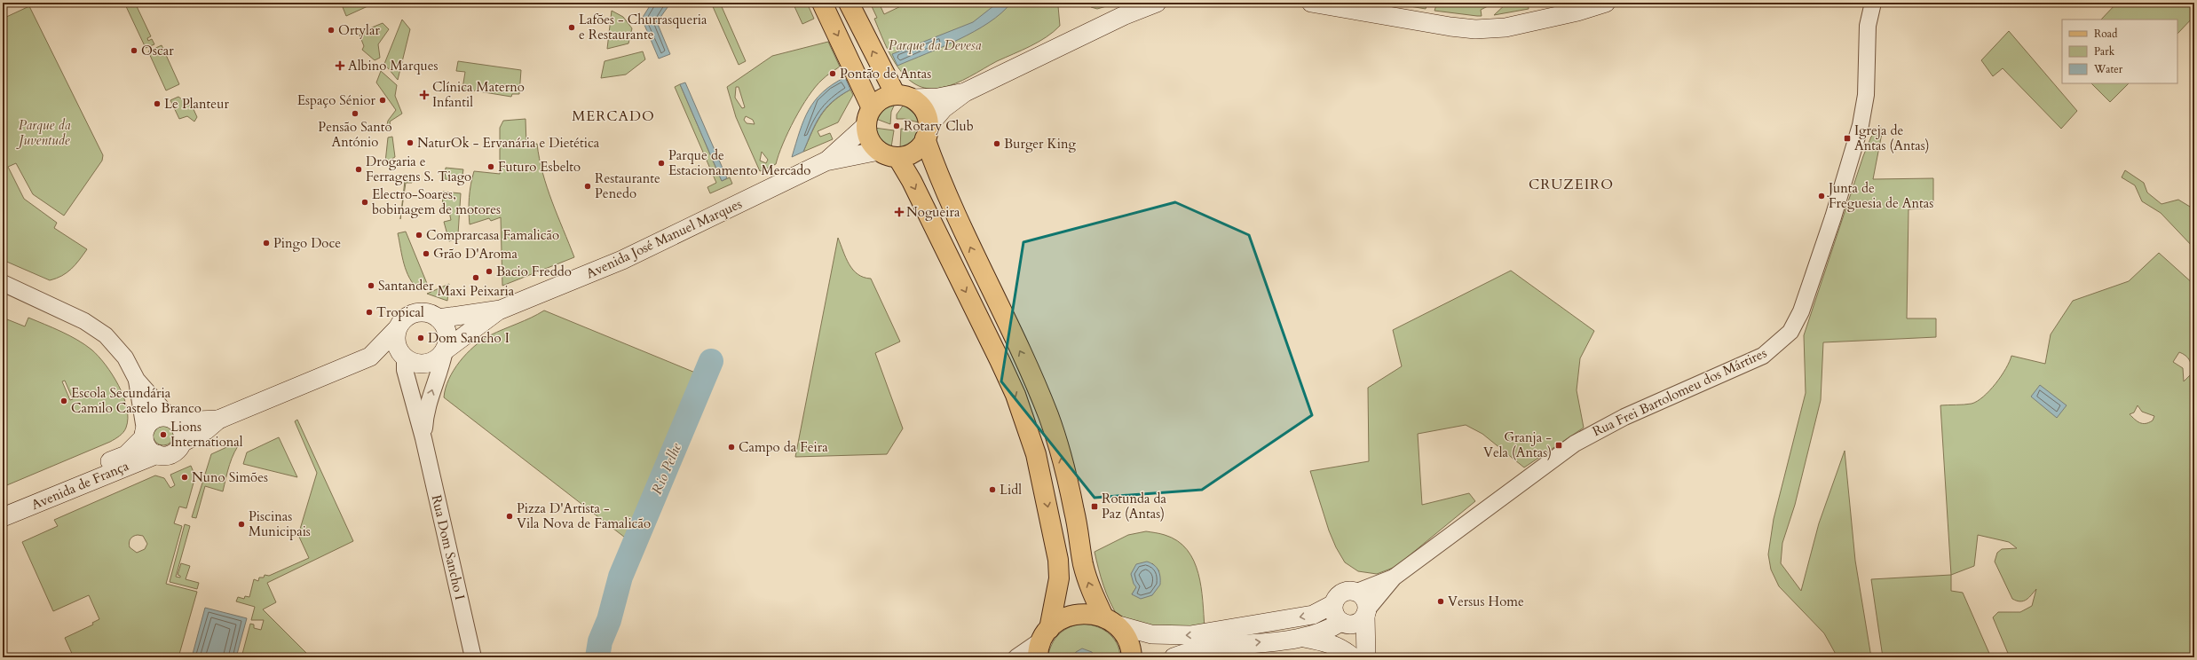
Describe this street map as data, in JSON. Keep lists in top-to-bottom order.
{
  "streets": {
    "main road": ["Avenida José Manuel Marques", "Avenida de França"],
    "street": ["Rua Frei Bartolomeu dos Mártires", "Rua Dom Sancho I"]
  },
  "crossings": [
    ["Avenida José Manuel Marques", "Rua Dom Sancho I"]
  ],
  "districts": ["MERCADO", "CRUZEIRO"],
  "water": ["Rio Pelhe"],
  "parks": ["Parque da Devesa", "Parque da Juventude"],
  "places": {
    "other": [
      "Lafões - Churrasqueria e Restaurante",
      "Ortylar",
      "Oscar",
      "Pontão de Antas",
      "Espaço Sénior",
      "Le Planteur",
      "Pensão Santo António",
      "Rotary Club",
      "NaturOk - Ervanária e Dietética",
      "Burger King",
      "Parque de Estacionamento Mercado",
      "Futuro Esbelto",
      "Drogaria e Ferragens S. Tiago",
      "Restaurante Penedo",
      "Junta de Freguesia de Antas",
      "Electro-Soares, bobinagem de motores",
      "Comprarcasa Famalicão",
      "Pingo Doce",
      "Grão D'Aroma",
      "Bacio Freddo",
      "Maxi Peixaria",
      "Santander",
      "Tropical",
      "Dom Sancho I",
      "Escola Secundária Camilo Castelo Branco",
      "Lions International",
      "Campo da Feira",
      "Nuno Simões",
      "Lidl",
      "Pizza D'Artista - Vila Nova de Famalicão",
      "Piscinas Municipais",
      "Versus Home"
    ],
    "health": ["Albino Marques", "Clínica Materno Infantil", "Nogueira"],
    "transit": ["Igreja de Antas (Antas)", "Granja - Vela (Antas)", "Rotunda da Paz (Antas)"]
  },
  "legend": ["Road", "Park", "Water"]
}
